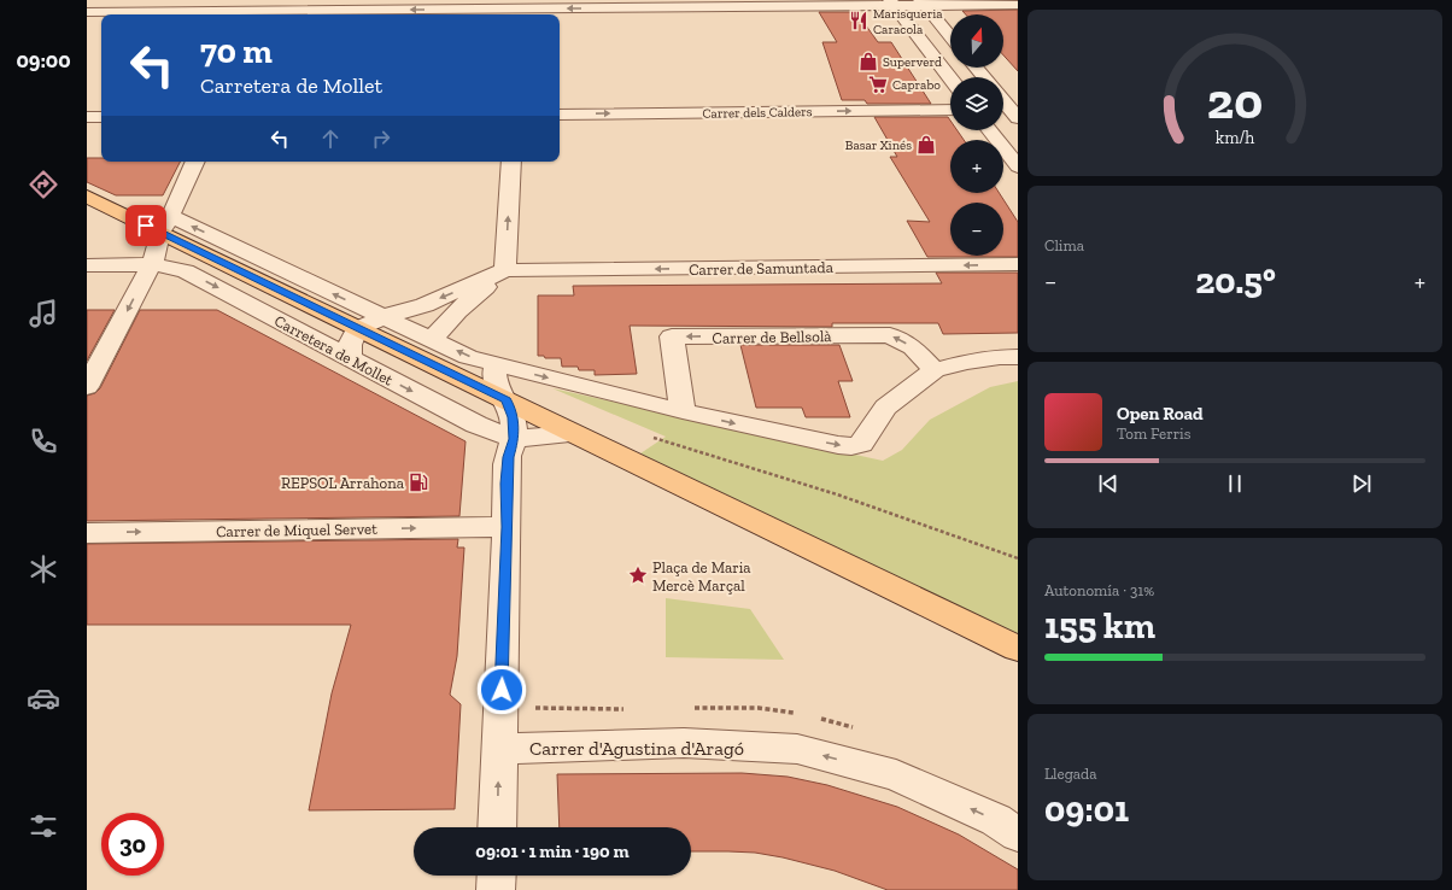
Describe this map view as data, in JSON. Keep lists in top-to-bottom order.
{
  "streets": {
    "main road": ["Carretera de Mollet"],
    "street": [
      "Carrer dels Calders",
      "Carrer de Samuntada",
      "Carrer de Bellsolà",
      "Carrer de Miquel Servet",
      "Carrer d'Agustina d'Aragó"
    ]
  },
  "crossings": [
    ["Carrer de Samuntada", "Carretera de Mollet"]
  ],
  "one_way": ["Carrer de Miquel Servet", "Carrer d'Agustina d'Aragó"],
  "places": {
    "restaurant": ["Marisqueria Caracola"],
    "shop": ["Superverd", "Basar Xinés"],
    "supermarket": ["Caprabo"],
    "fuel station": ["REPSOL Arrahona"],
    "place": ["Plaça de Maria Mercè Marçal"]
  },
  "north": "top",
  "page": {
    "tabs": "09:00",
    "map_buttons": ["+", "−"],
    "turn": ["70 m", "Carretera de Mollet"],
    "tile": [
      "Clima",
      ["Autonomía · 31%", "155 km"],
      ["Llegada", "09:01"]
    ],
    "heat": ["−", "20.5°", "+"],
    "song": ["Open Road", "Tom Ferris"],
    "limit": "30",
    "trip": "09:01 · 1 min · 190 m",
    "gauge": ["20", "km/h"]
  }
}
